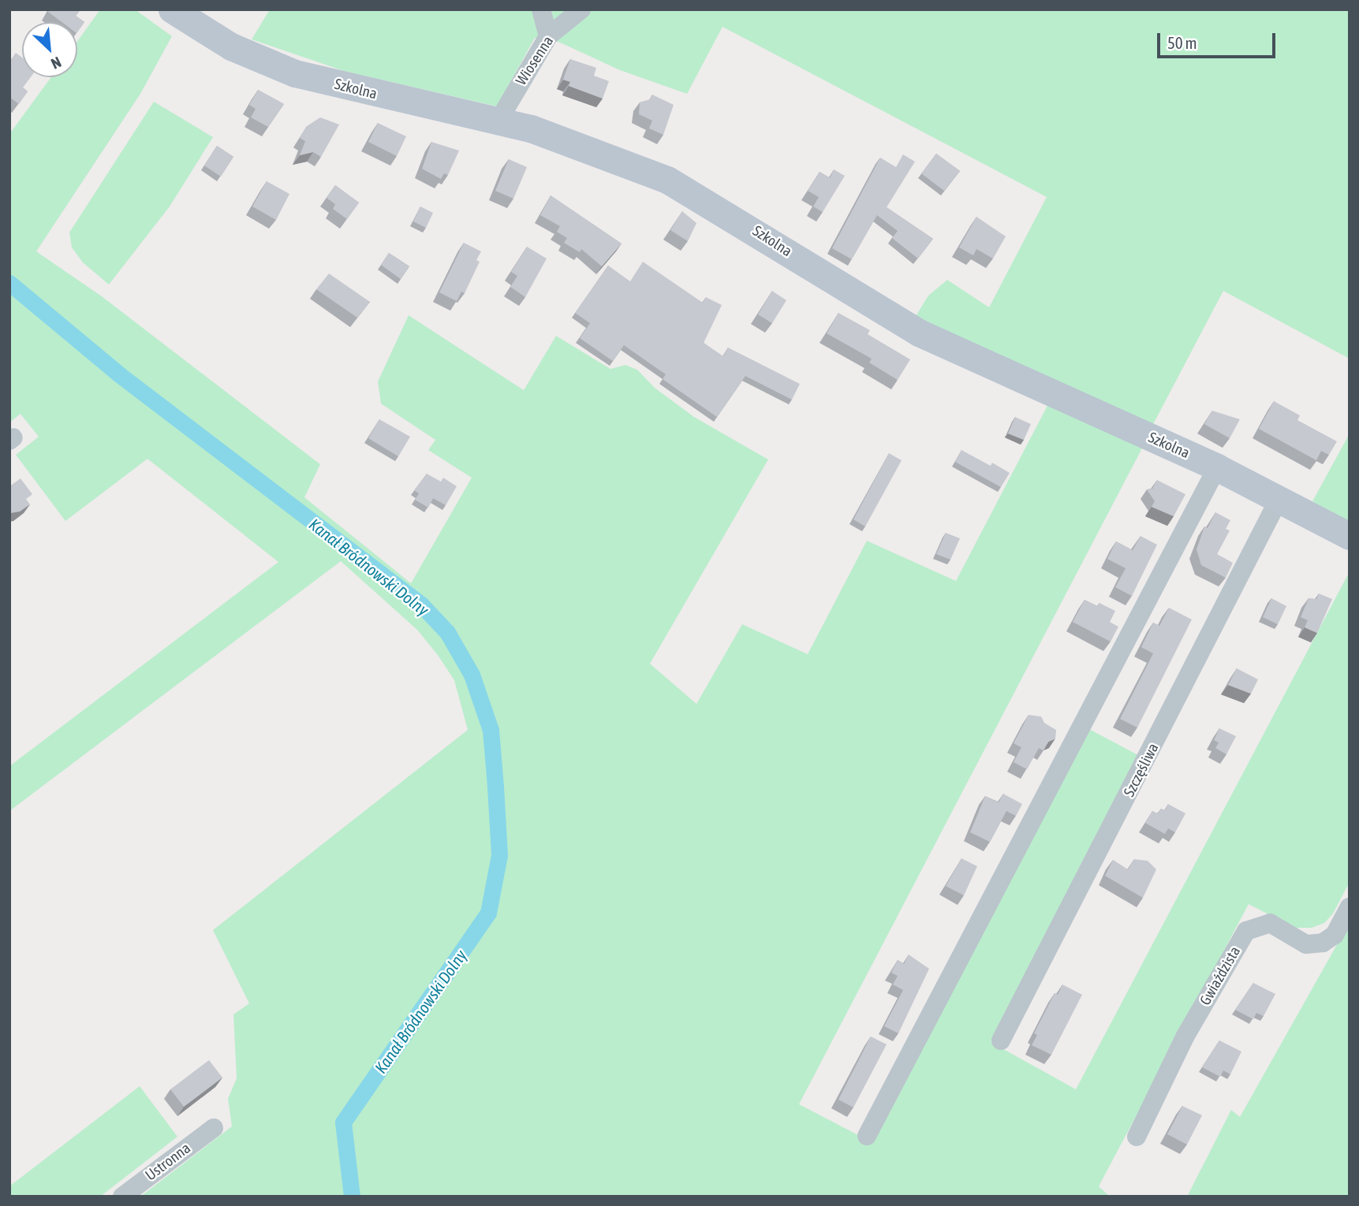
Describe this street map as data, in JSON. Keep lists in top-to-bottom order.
{
  "streets": {
    "street": [
      "Wiosenna",
      "Szkolna",
      "Szczęśliwa",
      "Gwiaździsta",
      "Ustronna"
    ]
  },
  "crossings": [
    ["Wiosenna", "Szkolna"],
    ["Szkolna", "Szczęśliwa"]
  ],
  "water": ["Kanał Bródnowski Dolny"],
  "scale_bar": "50 m",
  "north": "bottom right"
}
